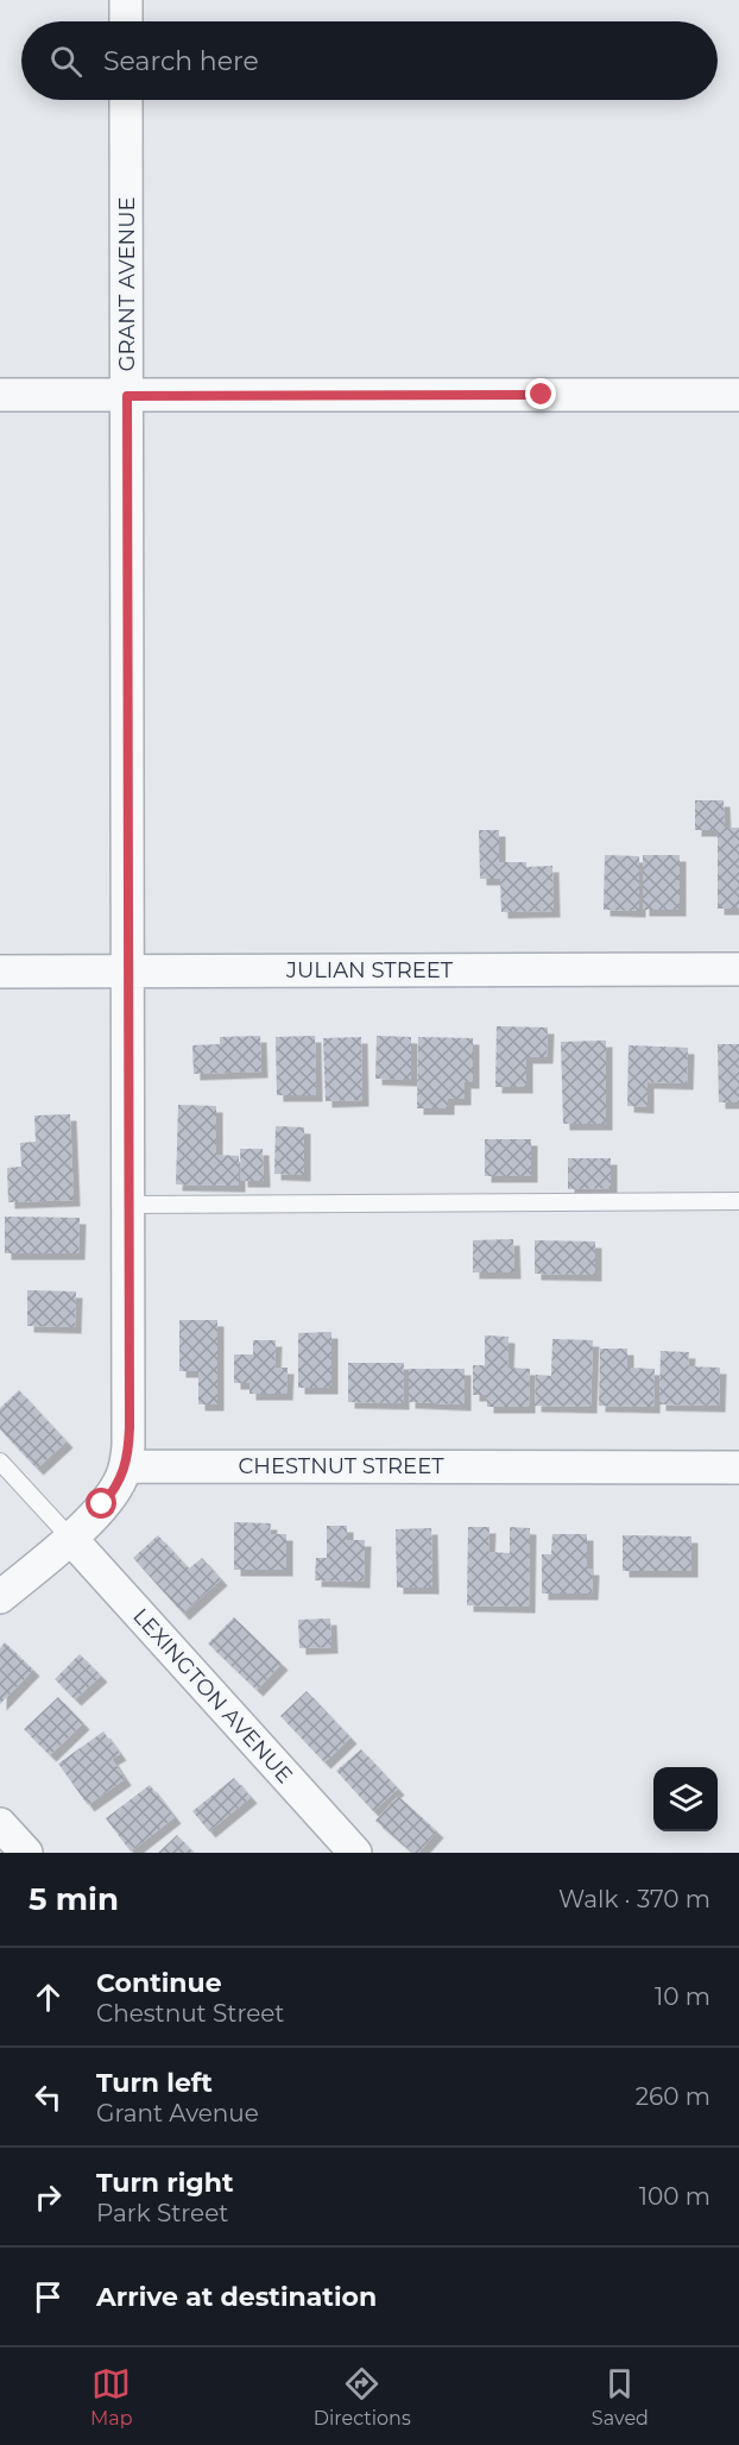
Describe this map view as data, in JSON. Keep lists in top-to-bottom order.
{
  "streets": {
    "street": [
      "GRANT AVENUE",
      "JULIAN STREET",
      "CHESTNUT STREET",
      "LEXINGTON AVENUE"
    ]
  },
  "crossings": [
    ["GRANT AVENUE", "JULIAN STREET"],
    ["GRANT AVENUE", "CHESTNUT STREET"]
  ],
  "page": {
    "search": "Search here",
    "heading": ["5 min", "Walk · 370 m"],
    "list": [
      ["Continue", "Chestnut Street", "10 m"],
      ["Turn left", "Grant Avenue", "260 m"],
      ["Turn right", "Park Street", "100 m"],
      "Arrive at destination"
    ],
    "nav": ["Map", "Directions", "Saved"]
  }
}
